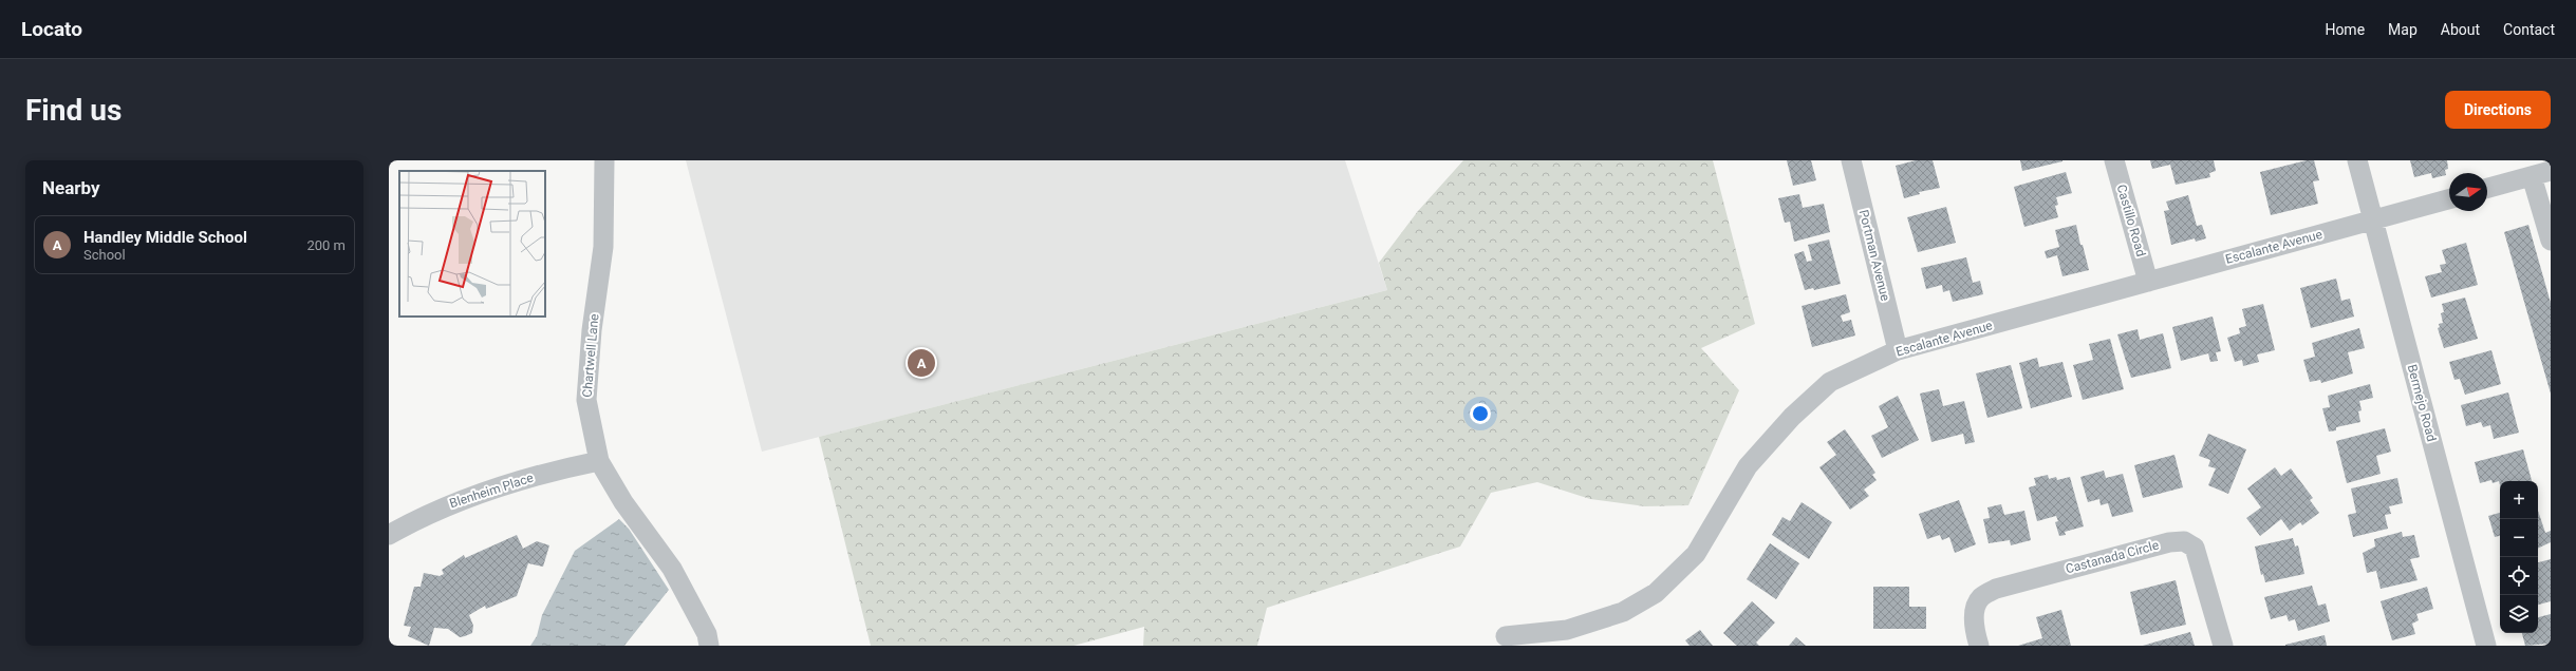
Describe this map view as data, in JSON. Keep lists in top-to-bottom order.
{
  "streets": {
    "street": [
      "Castillo Road",
      "Escalante Avenue",
      "Portman Avenue",
      "Chartwell Lane",
      "Bermejo Road",
      "Blenheim Place",
      "Castanada Circle"
    ]
  },
  "crossings": [
    ["Castillo Road", "Escalante Avenue"],
    ["Escalante Avenue", "Portman Avenue"],
    ["Escalante Avenue", "Bermejo Road"],
    ["Chartwell Lane", "Blenheim Place"]
  ],
  "north": "right",
  "page": {
    "header": "Locato",
    "nav": [
      "Home",
      "Map",
      "About",
      "Contact"
    ],
    "buttons": "Directions",
    "title": "Find us",
    "heading": "Nearby",
    "list": [
      {
        "mark": "A",
        "name": "Handley Middle School",
        "note": "School",
        "value": "200 m"
      }
    ],
    "pins": "A",
    "map_buttons": ["+", "−"]
  }
}
